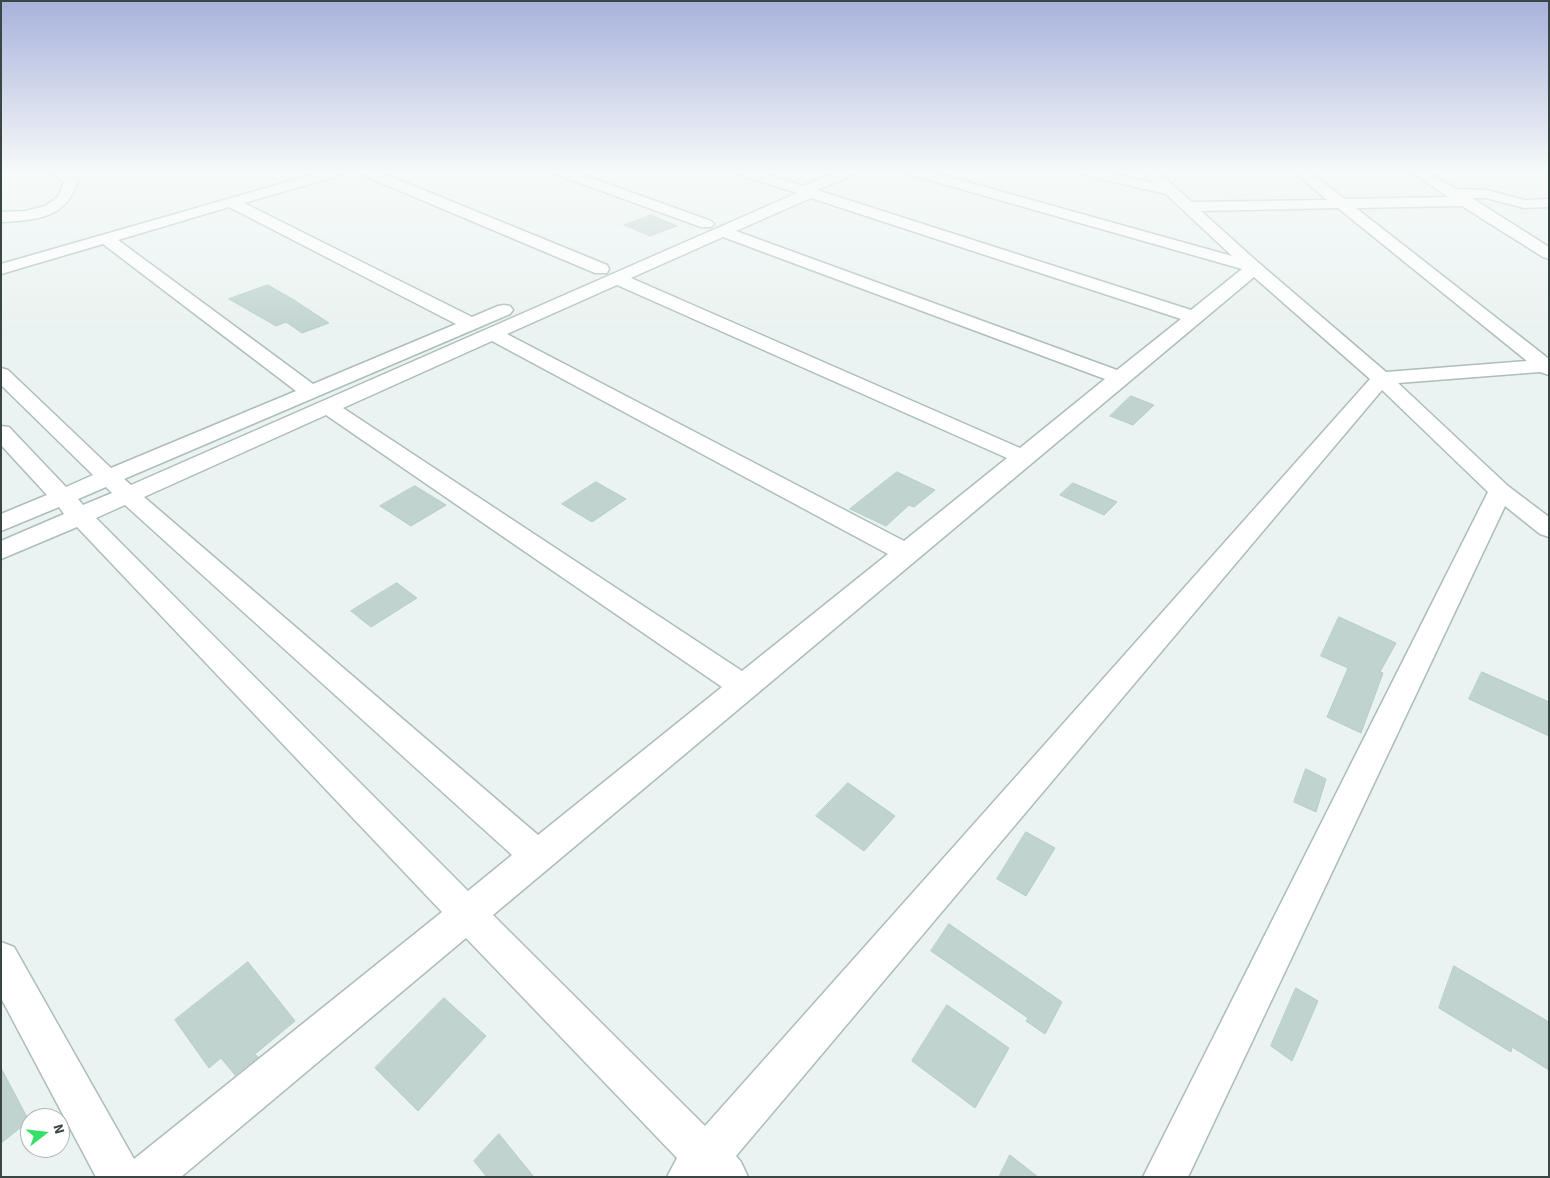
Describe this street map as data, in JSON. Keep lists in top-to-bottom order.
{
  "north": "right"
}
